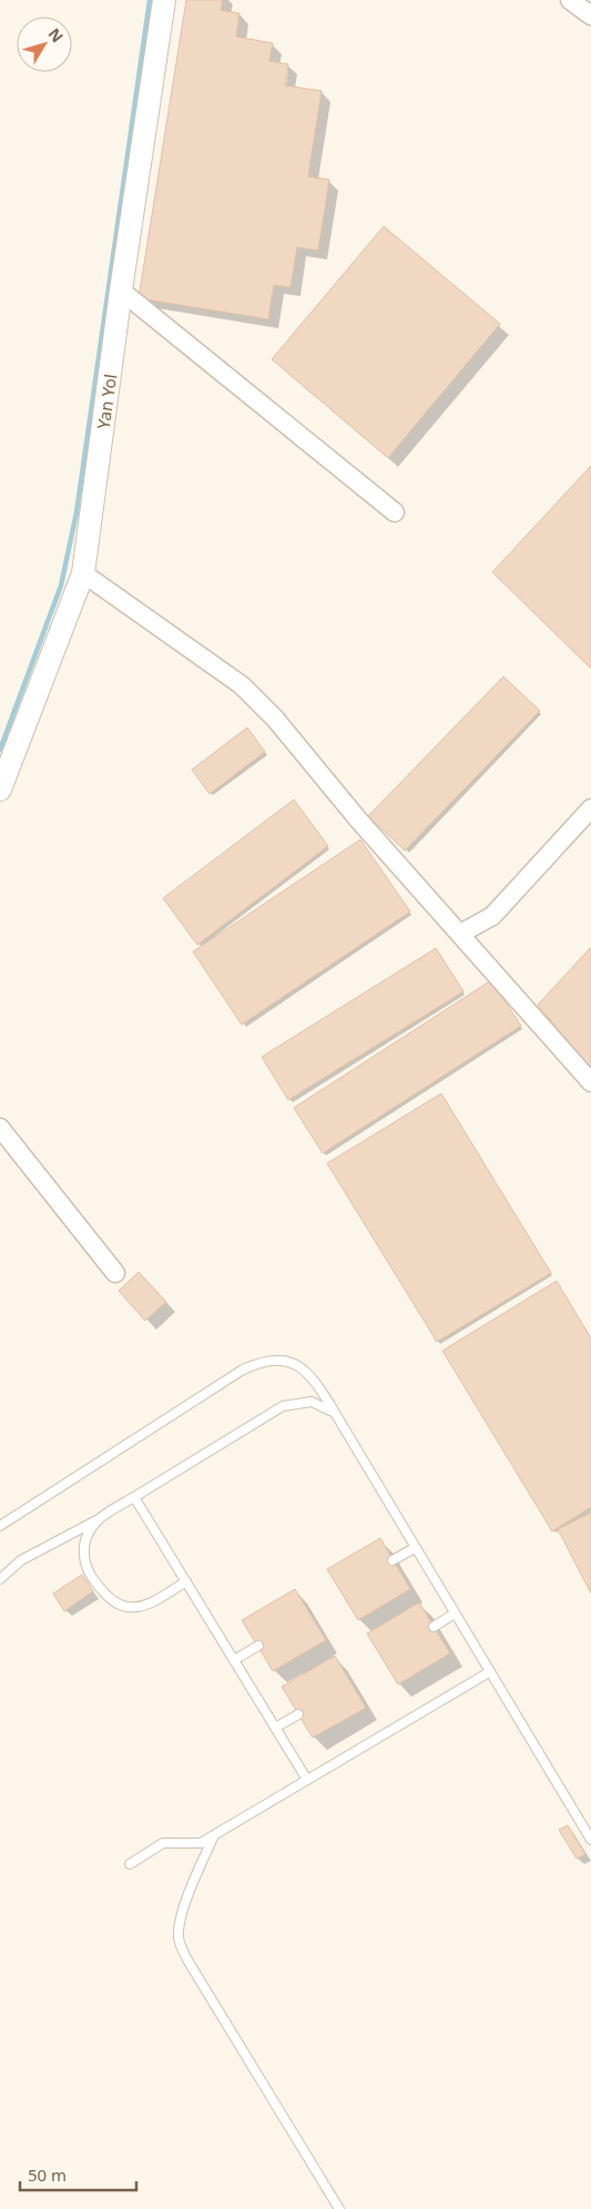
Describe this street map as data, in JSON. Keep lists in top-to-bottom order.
{
  "streets": {
    "street": ["Yan Yol"]
  },
  "scale_bar": "50 m",
  "north": "top right"
}
